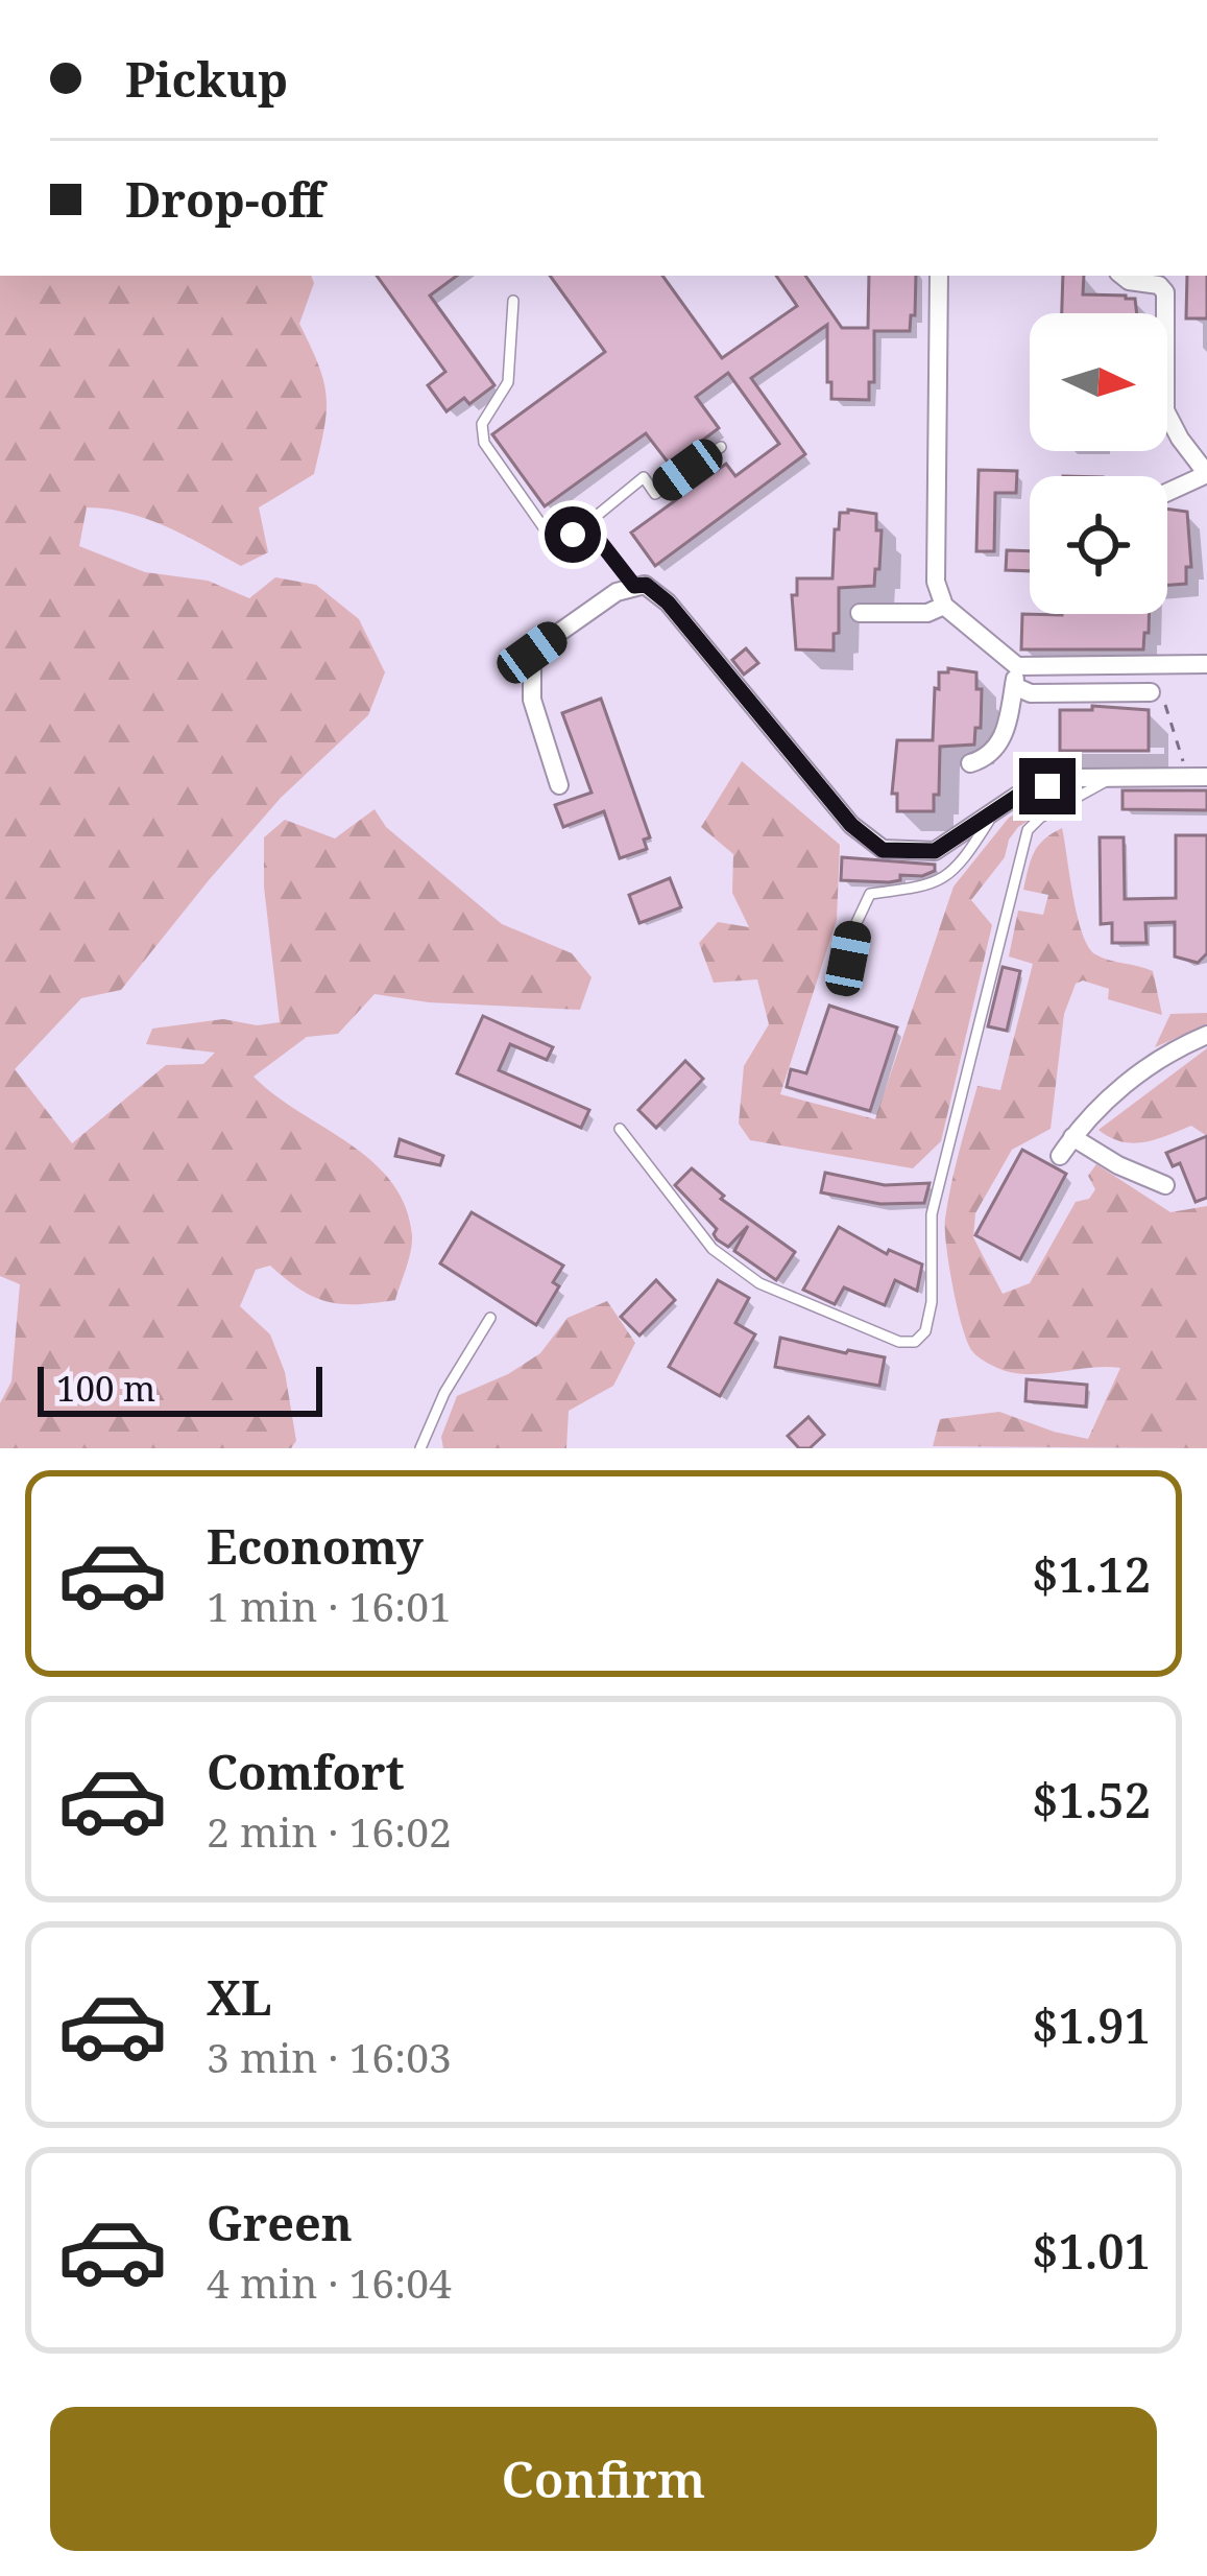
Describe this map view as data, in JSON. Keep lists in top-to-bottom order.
{
  "scale_bar": "100 m",
  "north": "right",
  "page": {
    "banner": ["Pickup", "Drop-off"],
    "scale": "100 m",
    "list": [
      {
        "name": "Economy",
        "note": "1 min · 16:01",
        "value": "$1.12"
      },
      {
        "name": "Comfort",
        "note": "2 min · 16:02",
        "value": "$1.52"
      },
      {
        "name": "XL",
        "note": "3 min · 16:03",
        "value": "$1.91"
      },
      {
        "name": "Green",
        "note": "4 min · 16:04",
        "value": "$1.01"
      }
    ],
    "buttons": "Confirm"
  }
}
